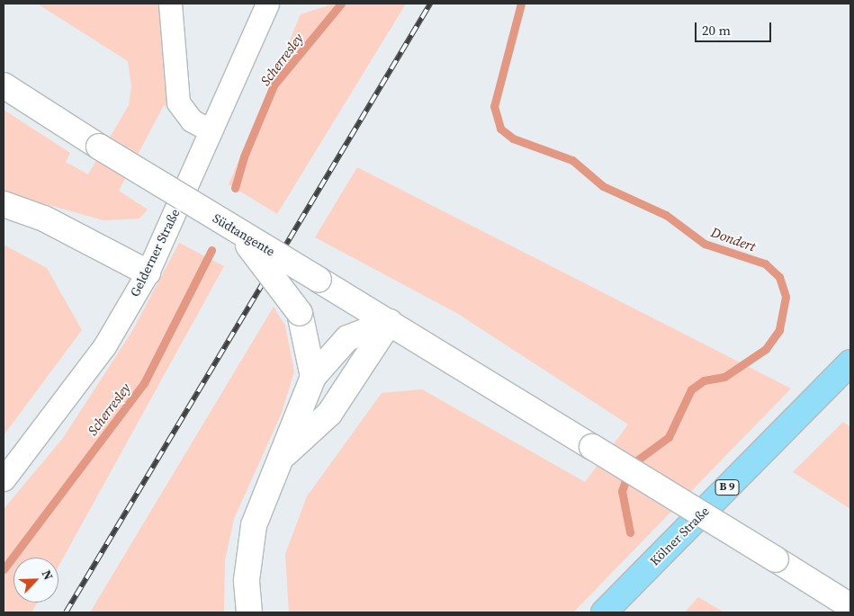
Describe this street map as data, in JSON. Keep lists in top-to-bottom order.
{
  "streets": {
    "main road": ["Südtangente", "B 9", "Kölner Straße"],
    "street": ["Gelderner Straße"]
  },
  "water": ["Scherresley", "Dondert"],
  "scale_bar": "20 m",
  "north": "top right"
}
